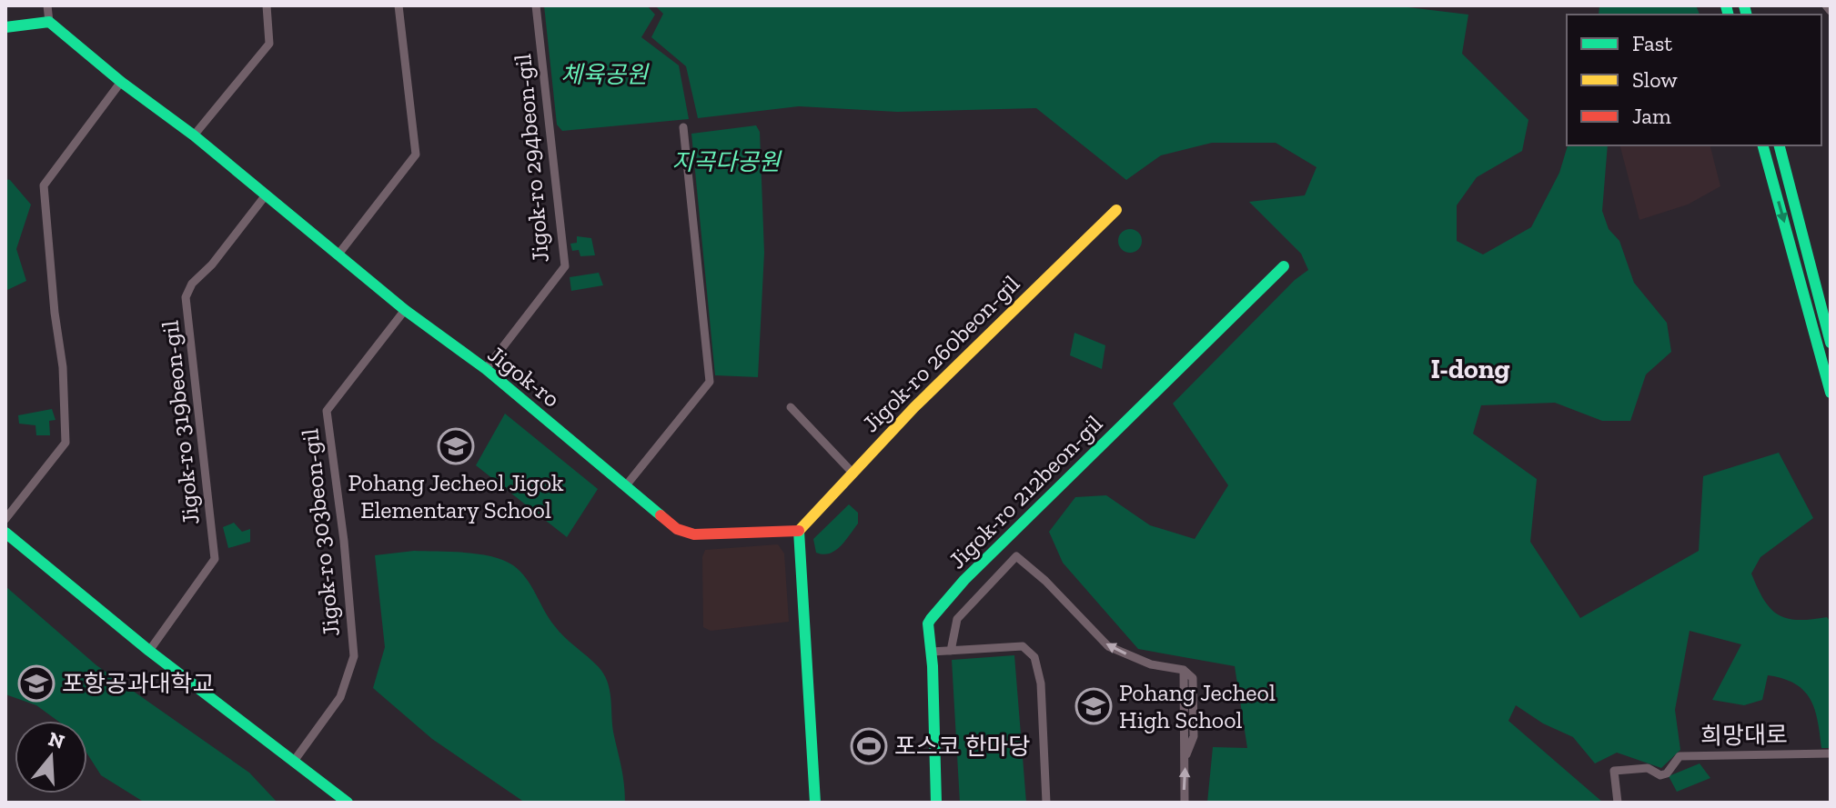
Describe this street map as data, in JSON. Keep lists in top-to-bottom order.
{
  "streets": {
    "main road": ["Jigok-ro 260beon-gil", "Jigok-ro", "Jigok-ro 212beon-gil"],
    "street": [
      "Jigok-ro 294beon-gil",
      "Jigok-ro 319beon-gil",
      "Jigok-ro 303beon-gil",
      "희망대로"
    ]
  },
  "crossings": [
    ["Jigok-ro 294beon-gil", "Jigok-ro"],
    ["Jigok-ro 260beon-gil", "Jigok-ro"],
    ["Jigok-ro", "Jigok-ro 319beon-gil"],
    ["Jigok-ro", "Jigok-ro 303beon-gil"]
  ],
  "districts": ["I-dong"],
  "parks": ["체육공원", "지곡다공원"],
  "places": {
    "school or university": ["Pohang Jecheol Jigok Elementary School", "포항공과대학교", "Pohang Jecheol High School"],
    "sports": ["포스코 한마당"]
  },
  "legend": ["Fast", "Slow", "Jam"],
  "north": "top"
}
